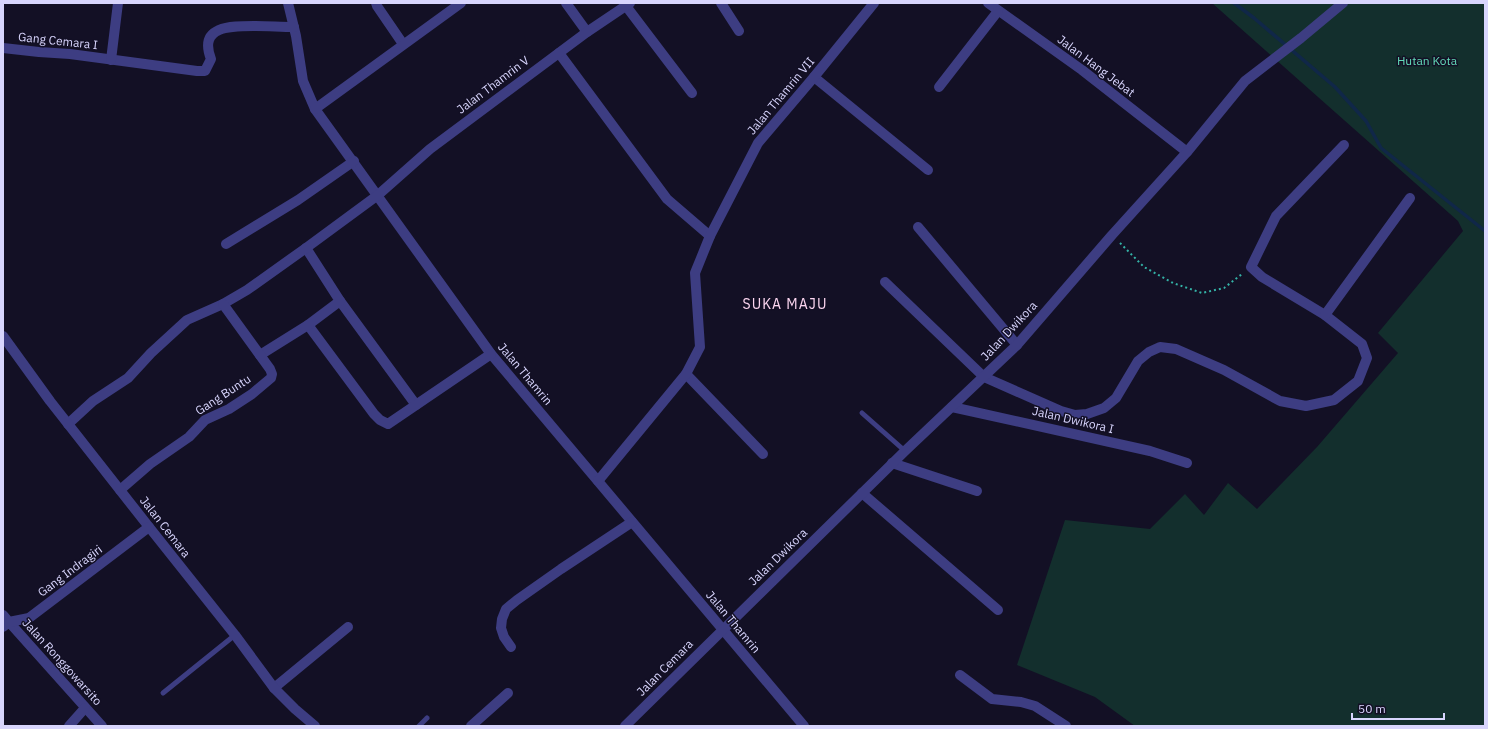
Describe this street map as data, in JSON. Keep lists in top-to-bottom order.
{
  "streets": {
    "street": [
      "Gang Cemara I",
      "Jalan Hang Jebat",
      "Jalan Thamrin V",
      "Jalan Thamrin VII",
      "Jalan Dwikora",
      "Jalan Thamrin",
      "Gang Buntu",
      "Jalan Dwikora I",
      "Jalan Cemara",
      "Gang Indragiri",
      "Jalan Ronggowarsito"
    ]
  },
  "crossings": [
    ["Gang Cemara I", "Jalan Thamrin"],
    ["Jalan Hang Jebat", "Jalan Dwikora"],
    ["Jalan Thamrin V", "Jalan Thamrin"],
    ["Jalan Thamrin V", "Gang Buntu"],
    ["Jalan Thamrin V", "Jalan Cemara"],
    ["Jalan Thamrin VII", "Jalan Thamrin"],
    ["Jalan Dwikora", "Jalan Thamrin"],
    ["Jalan Dwikora", "Jalan Dwikora I"],
    ["Jalan Dwikora", "Jalan Cemara"],
    ["Jalan Thamrin", "Jalan Cemara"],
    ["Gang Buntu", "Jalan Cemara"],
    ["Jalan Cemara", "Gang Indragiri"],
    ["Gang Indragiri", "Jalan Ronggowarsito"]
  ],
  "districts": ["SUKA MAJU"],
  "parks": ["Hutan Kota"],
  "scale_bar": "50 m"
}
